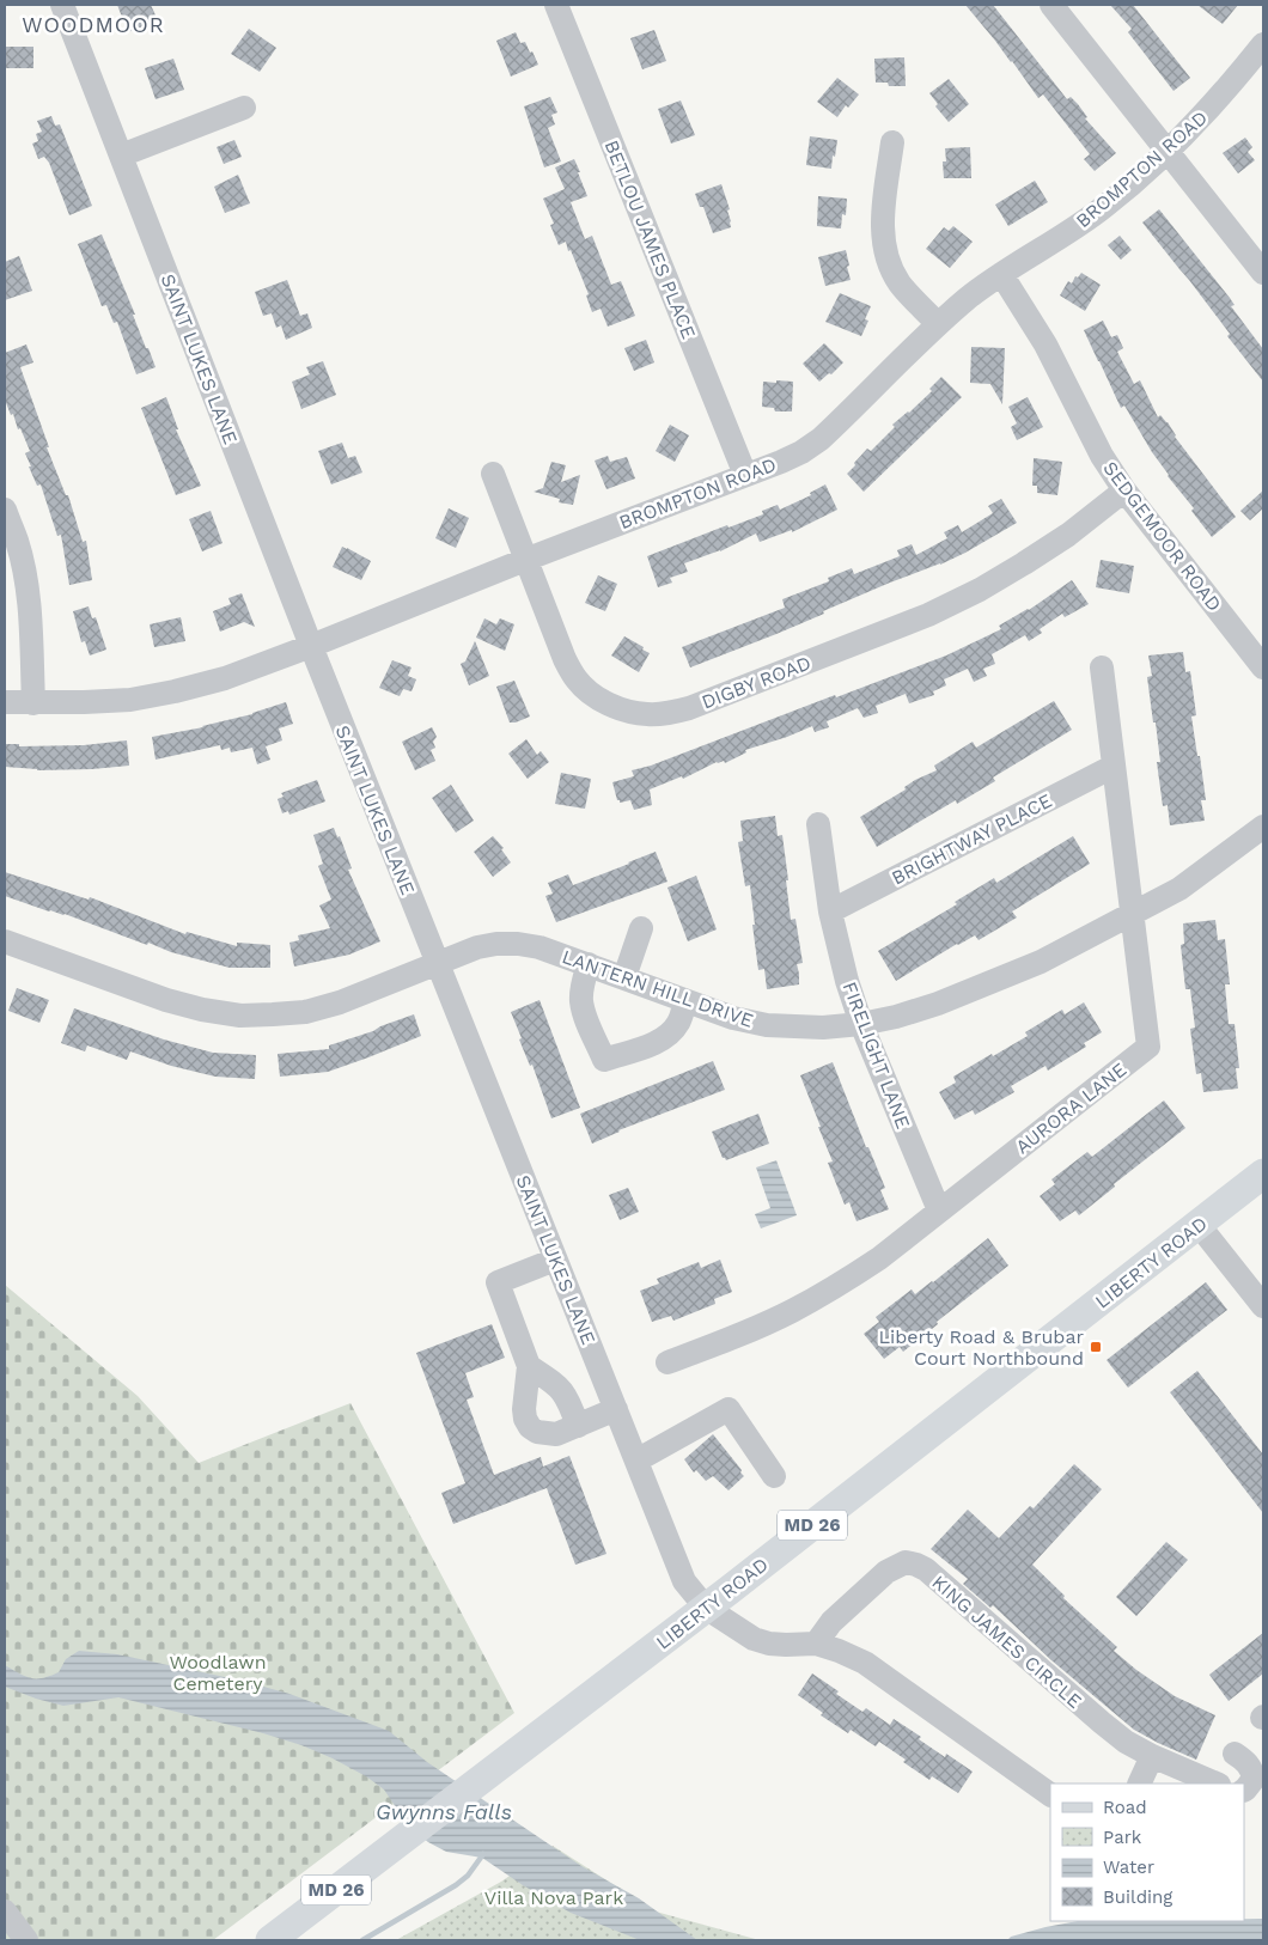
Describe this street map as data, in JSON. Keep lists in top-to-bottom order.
{
  "streets": {
    "main road": ["LIBERTY ROAD", "MD 26"],
    "street": [
      "BROMPTON ROAD",
      "BETLOU JAMES PLACE",
      "SAINT LUKES LANE",
      "SEDGEMOOR ROAD",
      "DIGBY ROAD",
      "BRIGHTWAY PLACE",
      "LANTERN HILL DRIVE",
      "FIRELIGHT LANE",
      "AURORA LANE",
      "KING JAMES CIRCLE"
    ]
  },
  "crossings": [
    ["BROMPTON ROAD", "BETLOU JAMES PLACE"],
    ["BROMPTON ROAD", "SAINT LUKES LANE"],
    ["BROMPTON ROAD", "SEDGEMOOR ROAD"],
    ["BROMPTON ROAD", "DIGBY ROAD"],
    ["SAINT LUKES LANE", "LANTERN HILL DRIVE"],
    ["SAINT LUKES LANE", "LIBERTY ROAD"],
    ["SEDGEMOOR ROAD", "DIGBY ROAD"],
    ["BRIGHTWAY PLACE", "FIRELIGHT LANE"],
    ["BRIGHTWAY PLACE", "AURORA LANE"],
    ["LANTERN HILL DRIVE", "FIRELIGHT LANE"],
    ["LANTERN HILL DRIVE", "AURORA LANE"],
    ["FIRELIGHT LANE", "AURORA LANE"]
  ],
  "districts": ["WOODMOOR"],
  "water": ["Gwynns Falls"],
  "parks": ["Woodlawn Cemetery", "Villa Nova Park"],
  "places": {
    "transit": ["Liberty Road & Brubar Court Northbound"]
  },
  "legend": [
    "Road",
    "Park",
    "Water",
    "Building"
  ]
}
